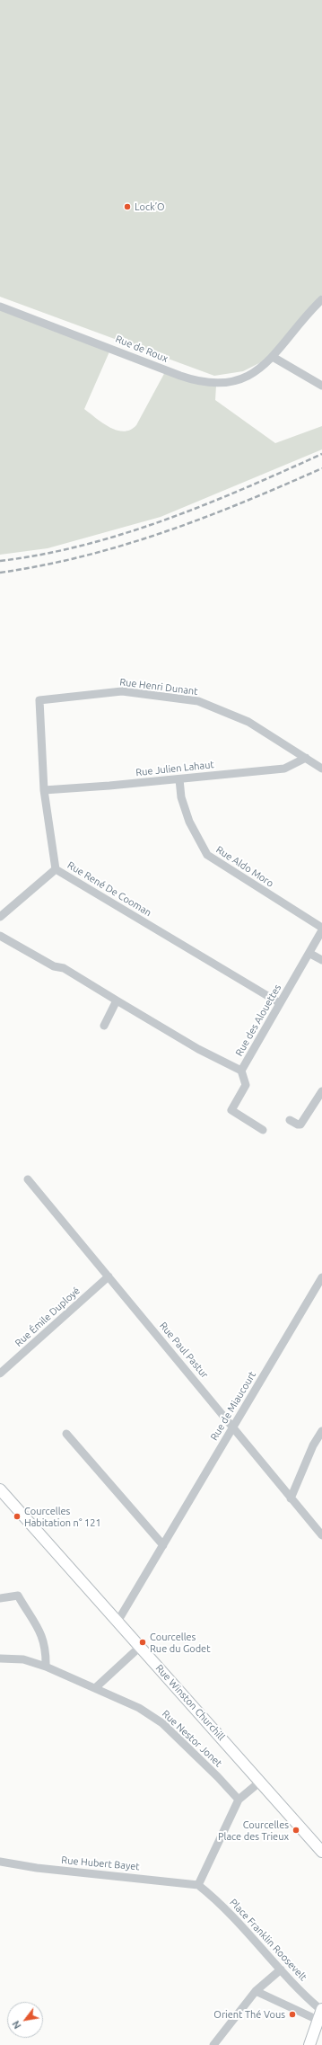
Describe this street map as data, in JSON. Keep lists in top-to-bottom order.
{
  "streets": {
    "main road": ["Rue Winston Churchill"],
    "street": [
      "Rue de Roux",
      "Rue Henri Dunant",
      "Rue Julien Lahaut",
      "Rue Aldo Moro",
      "Rue René De Cooman",
      "Rue des Alouettes",
      "Rue Émile Duployé",
      "Rue Paul Pastur",
      "Rue de Miaucourt",
      "Rue Nestor Jonet",
      "Rue Hubert Bayet",
      "Place Franklin Roosevelt"
    ]
  },
  "crossings": [
    ["Rue Henri Dunant", "Rue Julien Lahaut"],
    ["Rue Henri Dunant", "Rue René De Cooman"],
    ["Rue Julien Lahaut", "Rue Aldo Moro"],
    ["Rue Julien Lahaut", "Rue René De Cooman"],
    ["Rue René De Cooman", "Rue des Alouettes"],
    ["Rue Émile Duployé", "Rue Paul Pastur"],
    ["Rue Paul Pastur", "Rue de Miaucourt"],
    ["Rue de Miaucourt", "Rue Winston Churchill"],
    ["Rue Hubert Bayet", "Place Franklin Roosevelt"]
  ],
  "places": [
    "Lock’O",
    "Courcelles Habitation n° 121",
    "Courcelles Rue du Godet",
    "Courcelles Place des Trieux",
    "Orient Thé Vous"
  ],
  "north": "bottom left"
}
